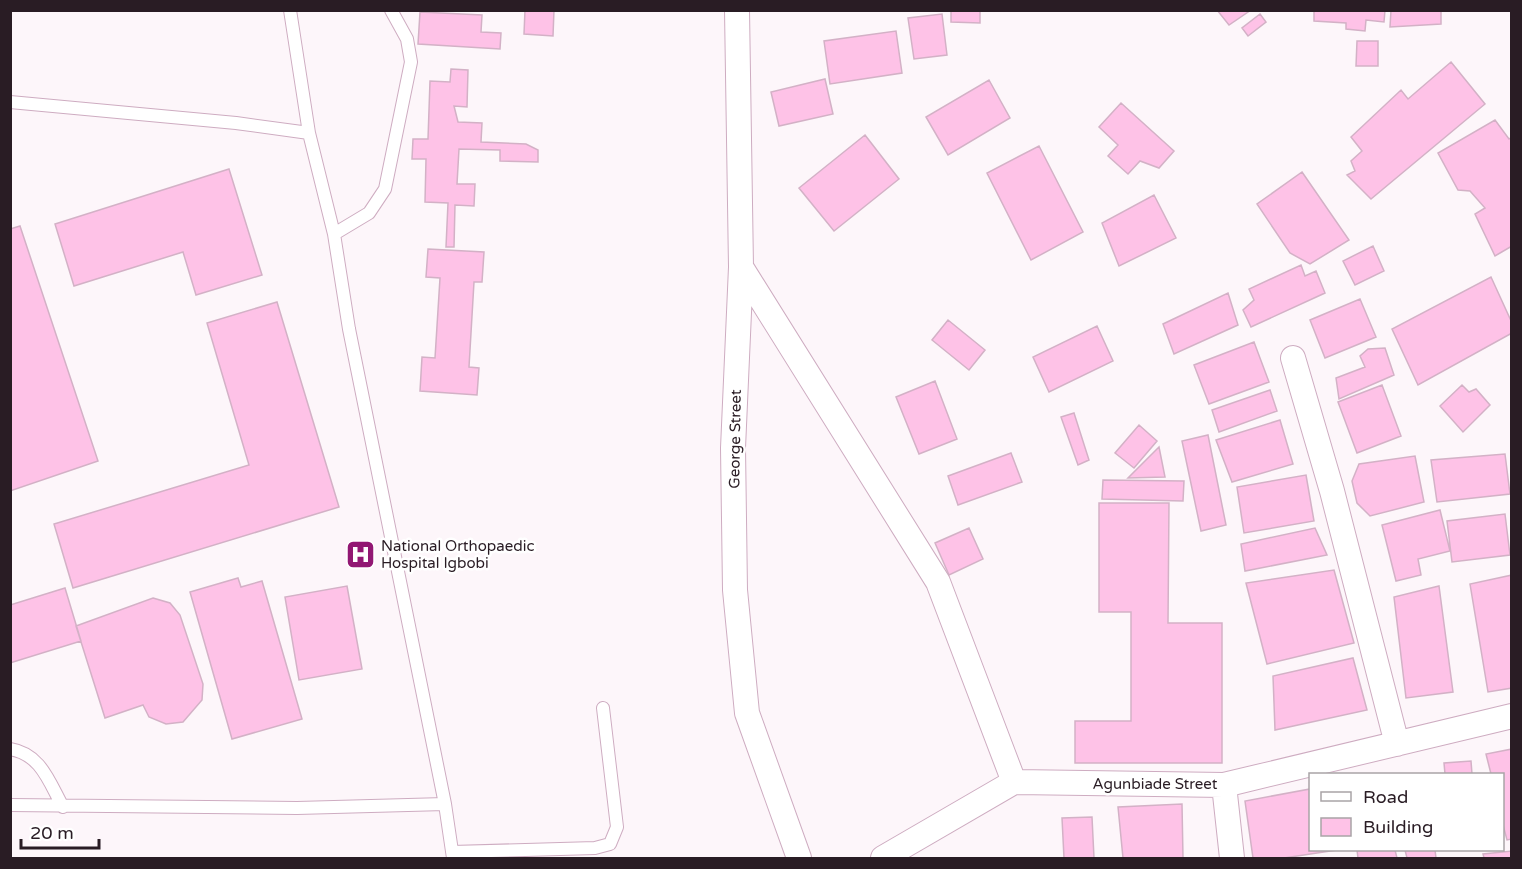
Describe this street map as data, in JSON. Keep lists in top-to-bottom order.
{
  "streets": {
    "street": ["George Street", "Agunbiade Street"]
  },
  "places": {
    "hospital": ["National Orthopaedic Hospital Igbobi"]
  },
  "legend": ["Road", "Building"],
  "scale_bar": "20 m"
}
